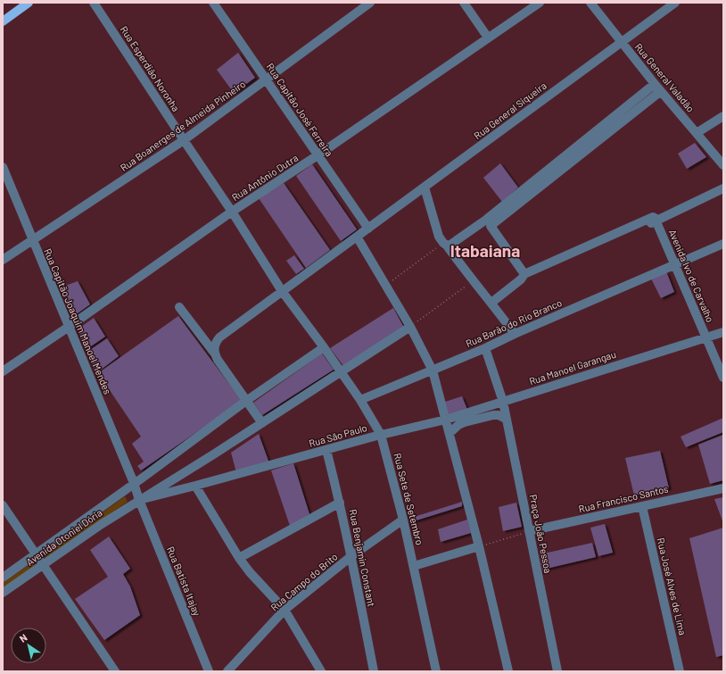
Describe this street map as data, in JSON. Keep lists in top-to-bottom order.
{
  "streets": {
    "street": [
      "Rua Esperdião Noronha",
      "Rua General Valadão",
      "Rua Capitão José Ferreira",
      "Rua General Siqueira",
      "Rua Boanerges de Almeida Pinheiro",
      "Rua Antônio Dutra",
      "Avenida Ivo de Carvalho",
      "Rua Capitão Joaquim Manoel Mendes",
      "Rua Barão do Rio Branco",
      "Rua Manoel Garangau",
      "Rua São Paulo",
      "Rua Sete de Setembro",
      "Rua Francisco Santos",
      "Praça João Pessoa",
      "Avenida Otoniel Dória",
      "Rua Benjamin Constant",
      "Rua Batista Itajay",
      "Rua Campo do Brito",
      "Rua José Alves de Lima"
    ]
  },
  "crossings": [
    ["Rua Esperdião Noronha", "Rua General Siqueira"],
    ["Rua Esperdião Noronha", "Rua Boanerges de Almeida Pinheiro"],
    ["Rua Esperdião Noronha", "Rua Antônio Dutra"],
    ["Rua Esperdião Noronha", "Rua Sete de Setembro"],
    ["Rua Esperdião Noronha", "Avenida Otoniel Dória"],
    ["Rua General Valadão", "Rua General Siqueira"],
    ["Rua Capitão José Ferreira", "Rua General Siqueira"],
    ["Rua Capitão José Ferreira", "Rua Boanerges de Almeida Pinheiro"],
    ["Rua Capitão José Ferreira", "Rua Antônio Dutra"],
    ["Rua Boanerges de Almeida Pinheiro", "Rua Capitão Joaquim Manoel Mendes"],
    ["Rua Antônio Dutra", "Rua Capitão Joaquim Manoel Mendes"],
    ["Avenida Ivo de Carvalho", "Rua Barão do Rio Branco"],
    ["Avenida Ivo de Carvalho", "Rua Manoel Garangau"],
    ["Rua Capitão Joaquim Manoel Mendes", "Rua São Paulo"],
    ["Rua Capitão Joaquim Manoel Mendes", "Avenida Otoniel Dória"],
    ["Rua Capitão Joaquim Manoel Mendes", "Rua Batista Itajay"],
    ["Rua Barão do Rio Branco", "Rua Sete de Setembro"],
    ["Rua Barão do Rio Branco", "Praça João Pessoa"],
    ["Rua Manoel Garangau", "Rua São Paulo"],
    ["Rua Manoel Garangau", "Praça João Pessoa"],
    ["Rua São Paulo", "Rua Sete de Setembro"],
    ["Rua São Paulo", "Avenida Otoniel Dória"],
    ["Rua São Paulo", "Rua Benjamin Constant"],
    ["Rua São Paulo", "Rua Batista Itajay"],
    ["Rua Sete de Setembro", "Avenida Otoniel Dória"],
    ["Rua Sete de Setembro", "Rua Campo do Brito"],
    ["Rua Francisco Santos", "Praça João Pessoa"],
    ["Rua Francisco Santos", "Rua José Alves de Lima"],
    ["Avenida Otoniel Dória", "Rua Batista Itajay"],
    ["Rua Benjamin Constant", "Rua Campo do Brito"]
  ],
  "districts": ["Itabaiana"],
  "north": "top left"
}
